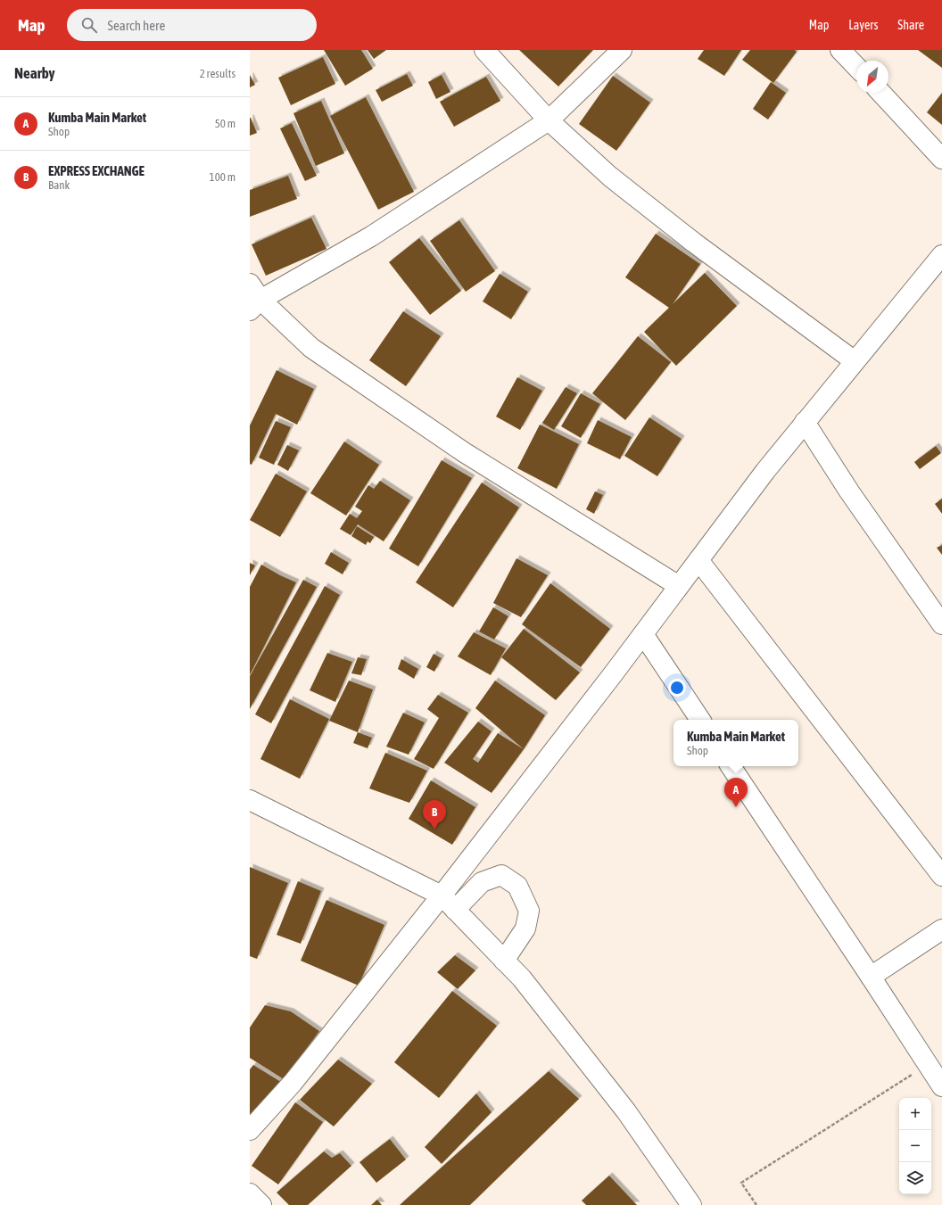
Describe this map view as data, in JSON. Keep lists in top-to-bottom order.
{
  "north": "bottom left",
  "page": {
    "header": "Map",
    "search": "Search here",
    "nav": ["Map", "Layers", "Share"],
    "heading": ["Nearby", "2 results"],
    "list": [
      {
        "mark": "A",
        "name": "Kumba Main Market",
        "note": "Shop",
        "value": "50 m"
      },
      {
        "mark": "B",
        "name": "EXPRESS EXCHANGE",
        "note": "Bank",
        "value": "100 m"
      }
    ],
    "popup": ["Kumba Main Market", "Shop"],
    "pins": ["A", "B"],
    "map_buttons": ["+", "−"]
  }
}
